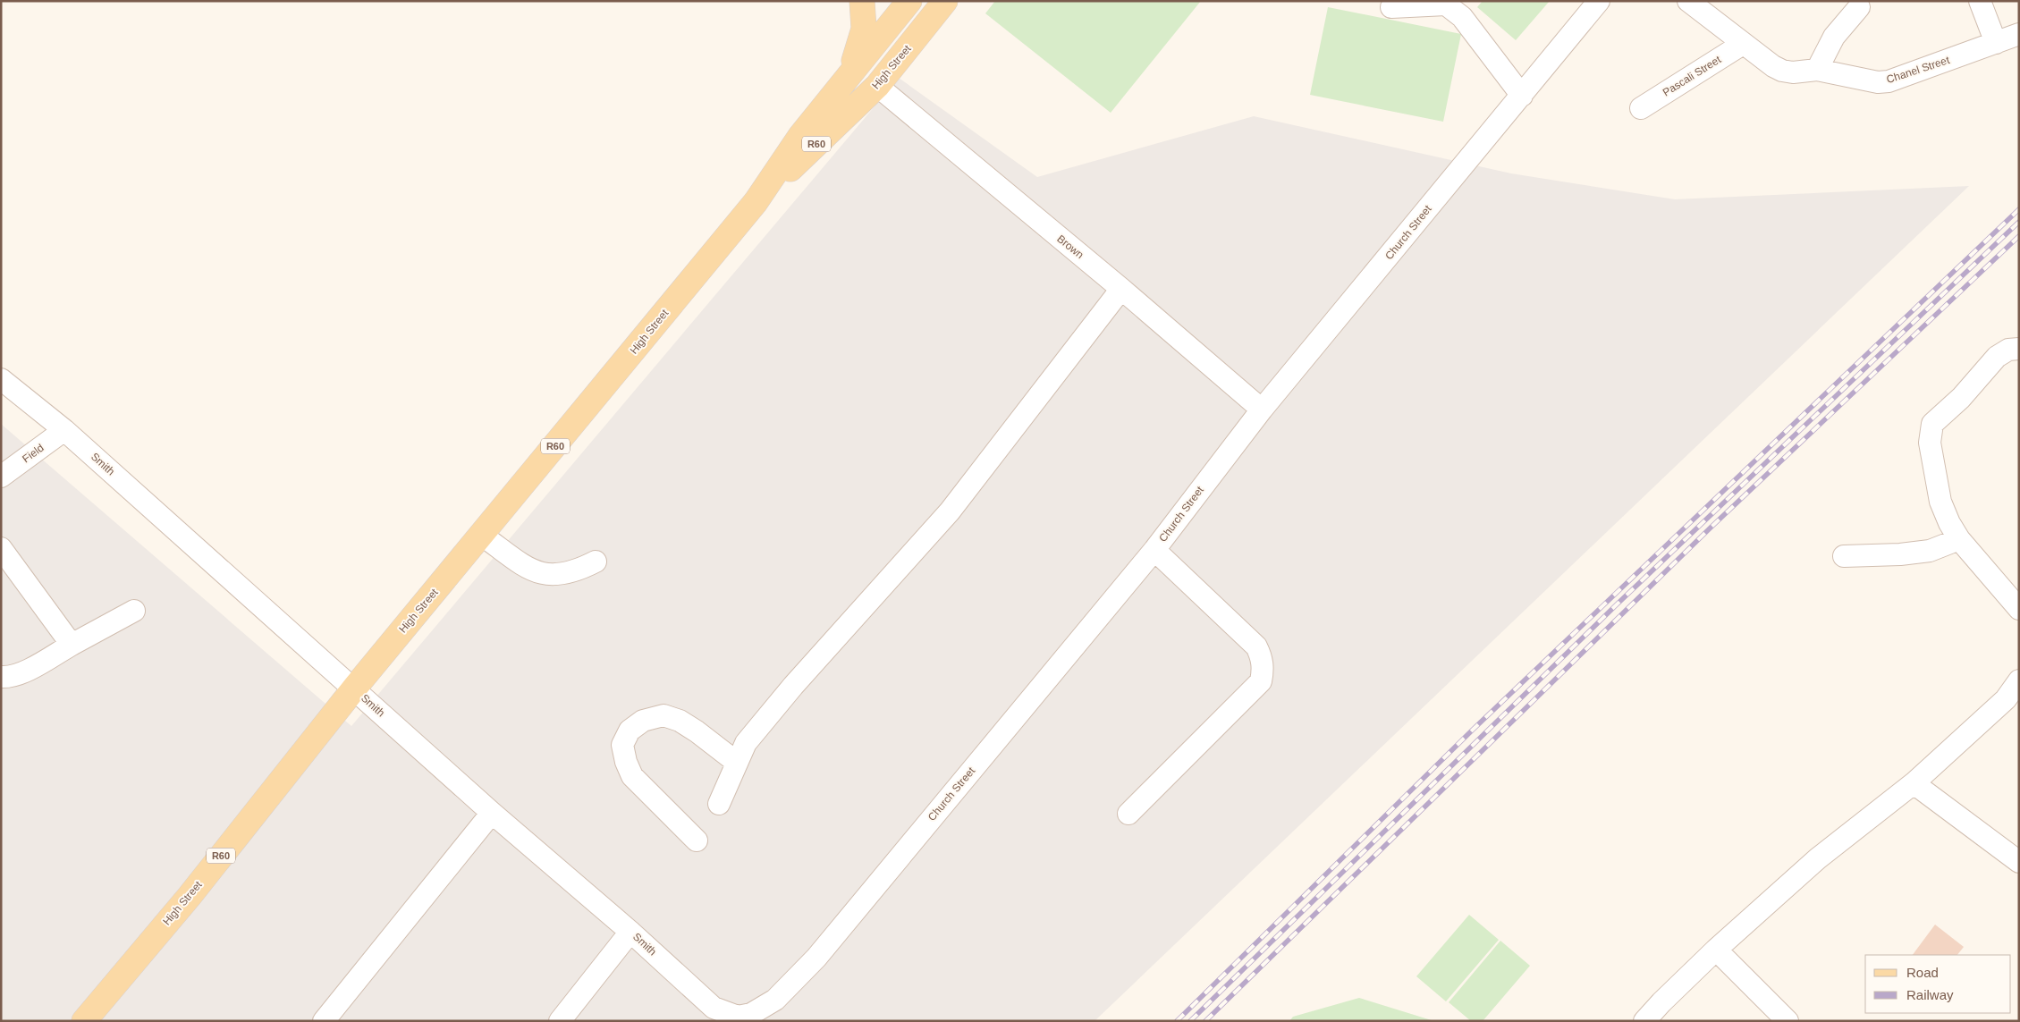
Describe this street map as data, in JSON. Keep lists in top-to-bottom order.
{
  "streets": {
    "main road": ["High Street", "R60"],
    "street": [
      "Chanel Street",
      "Pascali Street",
      "Church Street",
      "Brown",
      "Field",
      "Smith"
    ]
  },
  "crossings": [
    ["High Street", "Brown"],
    ["High Street", "Smith"],
    ["Chanel Street", "Pascali Street"],
    ["Church Street", "Brown"],
    ["Church Street", "Smith"],
    ["Field", "Smith"]
  ],
  "legend": ["Road", "Railway"]
}
